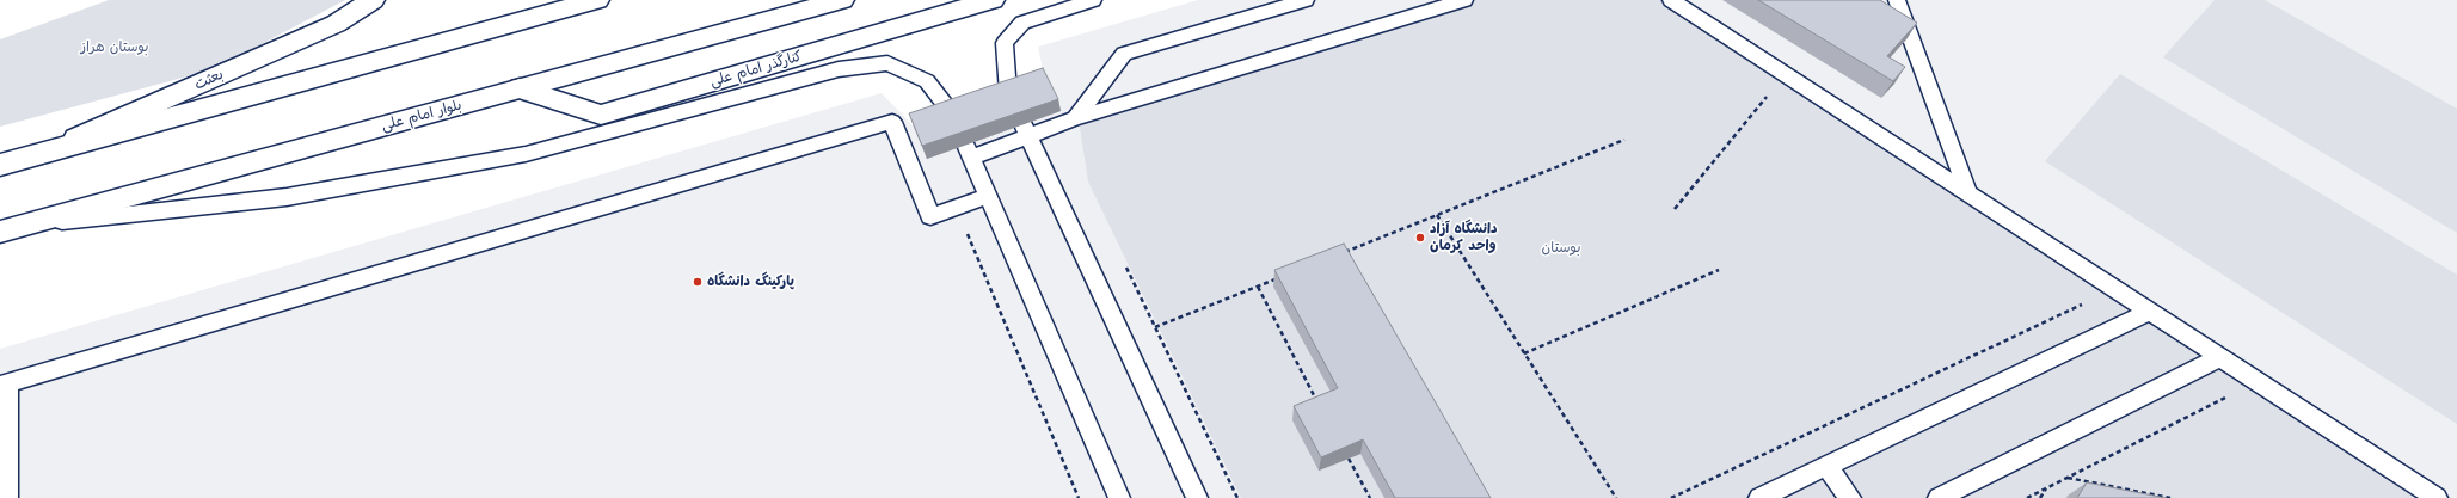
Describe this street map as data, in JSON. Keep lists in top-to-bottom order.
{
  "streets": {
    "main road": ["کنارگذر امام علی", "بعثت", "بلوار امام علی"]
  },
  "crossings": [
    ["کنارگذر امام علی", "بلوار امام علی"]
  ],
  "parks": ["بوستان هراز", "بوستان"],
  "places": ["دانشگاه آزاد واحد کرمان", "پارکینگ دانشگاه"]
}
